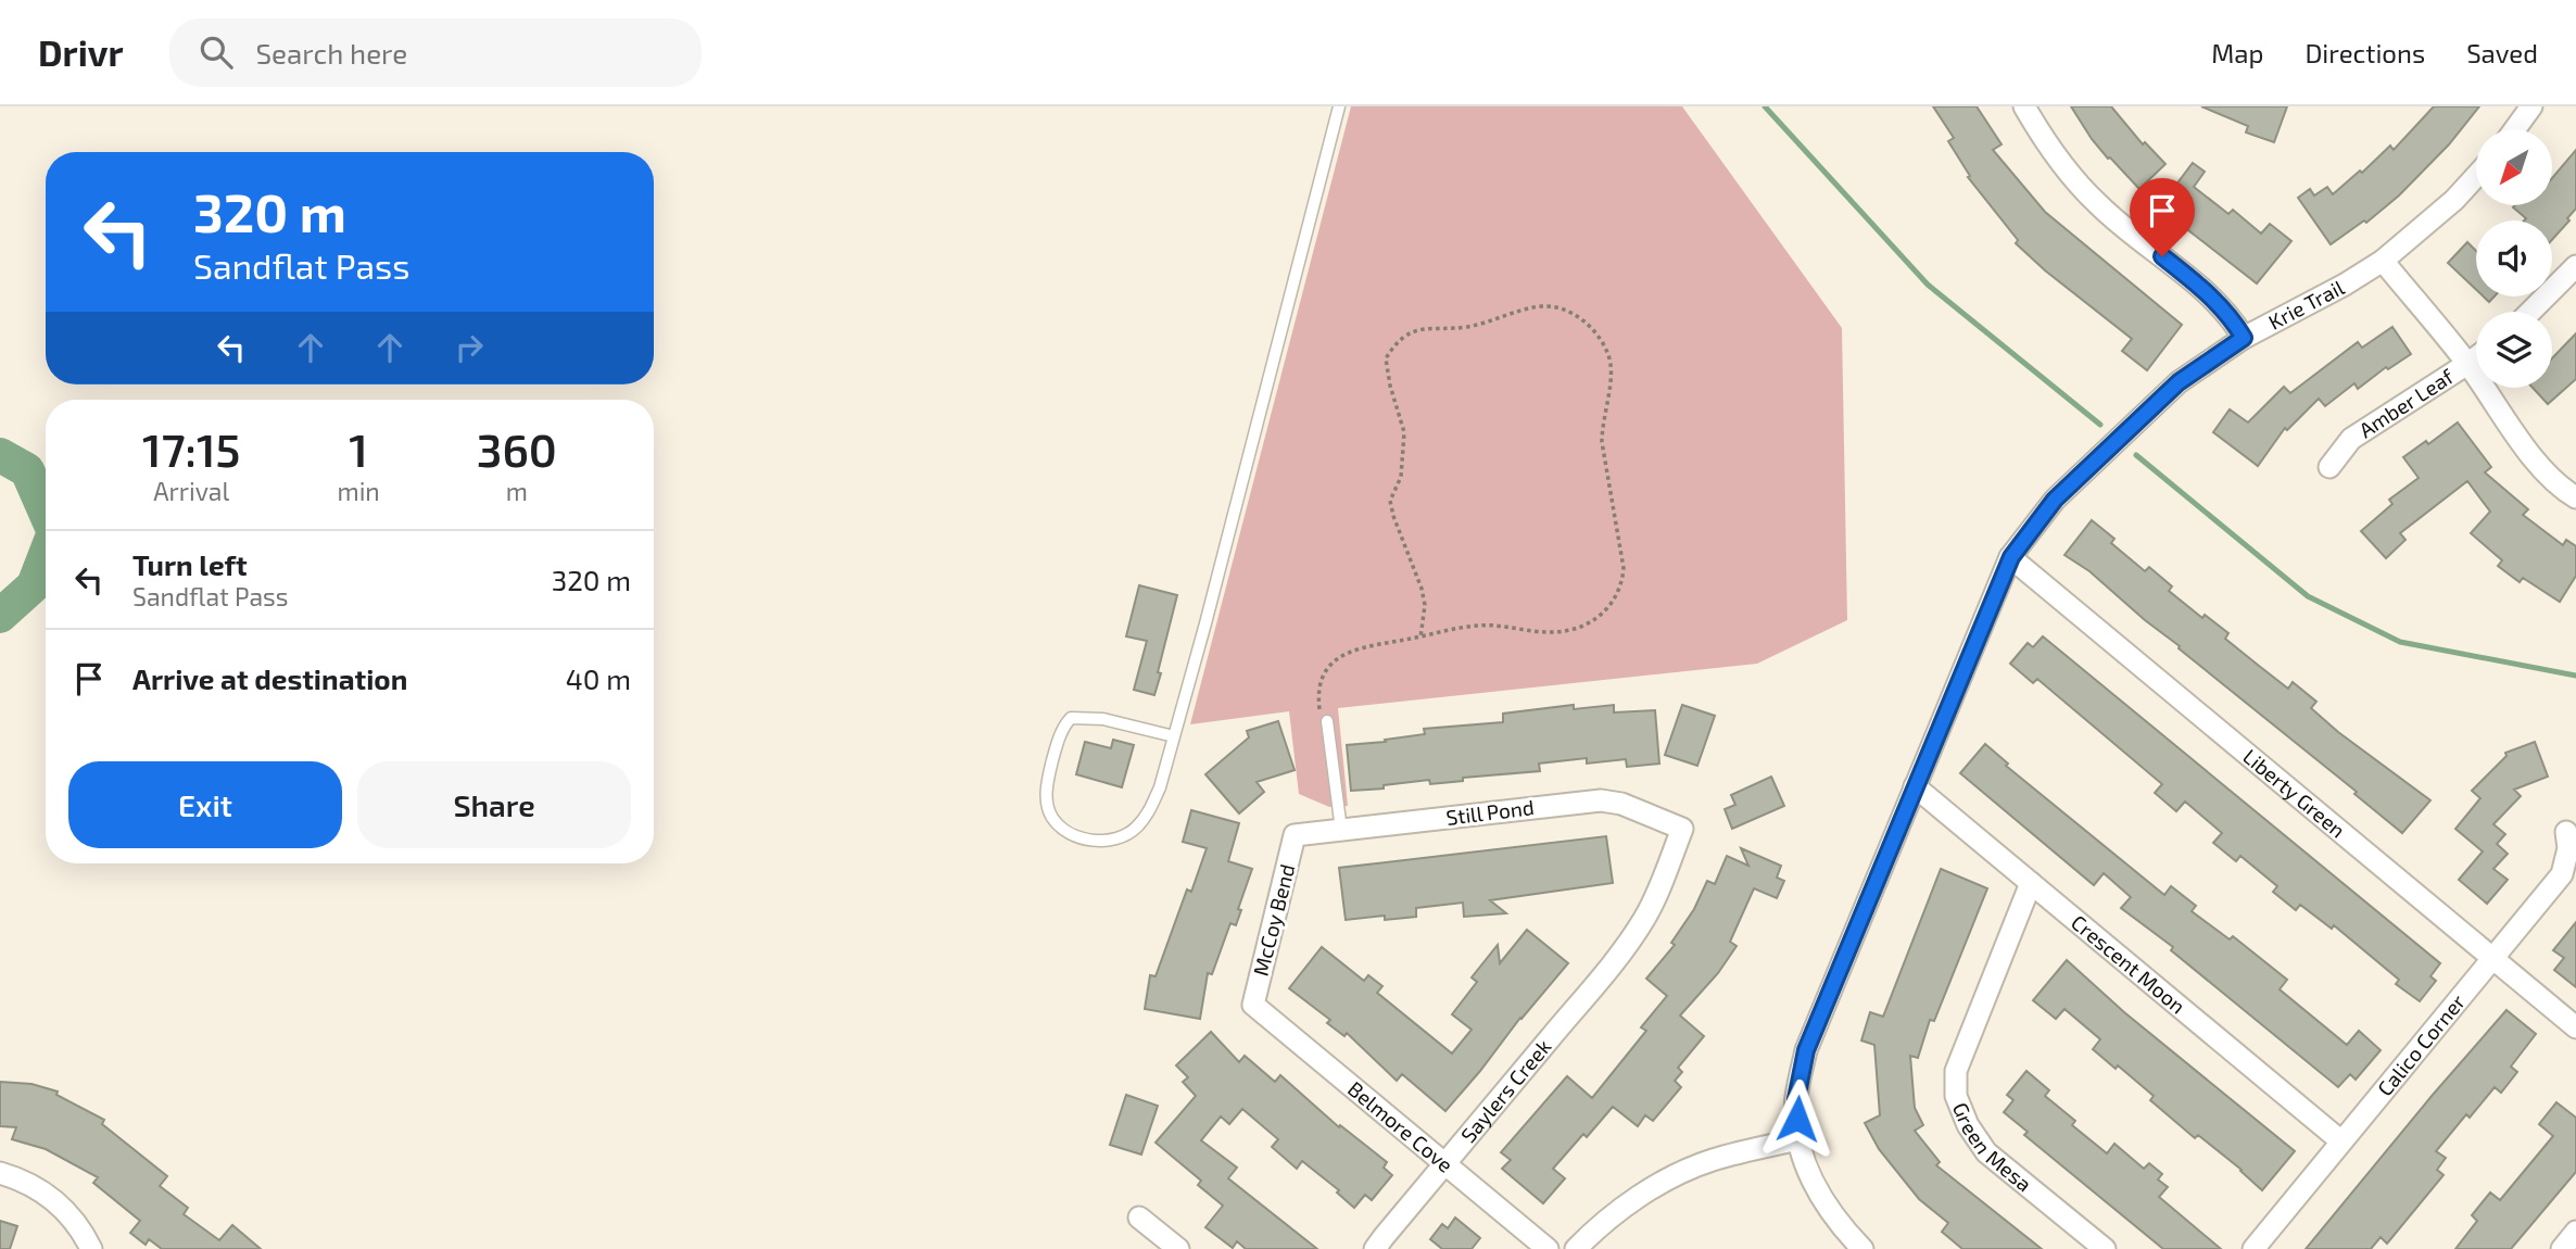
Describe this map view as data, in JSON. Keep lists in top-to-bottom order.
{
  "streets": {
    "street": [
      "Krie Trail",
      "Amber Leaf",
      "Liberty Green",
      "Still Pond",
      "McCoy Bend",
      "Crescent Moon",
      "Calico Corner",
      "Saylers Creek",
      "Belmore Cove",
      "Green Mesa"
    ]
  },
  "crossings": [
    ["Krie Trail", "Liberty Green"],
    ["Krie Trail", "Crescent Moon"],
    ["Liberty Green", "Calico Corner"],
    ["Still Pond", "McCoy Bend"],
    ["Still Pond", "Saylers Creek"],
    ["McCoy Bend", "Belmore Cove"],
    ["Crescent Moon", "Calico Corner"],
    ["Crescent Moon", "Green Mesa"],
    ["Saylers Creek", "Belmore Cove"]
  ],
  "north": "bottom left",
  "page": {
    "header": "Drivr",
    "search": "Search here",
    "nav": ["Map", "Directions", "Saved"],
    "turn": ["320 m", "Sandflat Pass"],
    "eta": [
      "17:15",
      "Arrival",
      "1",
      "min",
      "360",
      "m"
    ],
    "list": [
      {
        "name": "Turn left",
        "note": "Sandflat Pass",
        "value": "320 m"
      },
      {
        "name": "Arrive at destination",
        "value": "40 m"
      }
    ],
    "buttons": ["Exit", "Share"]
  }
}
